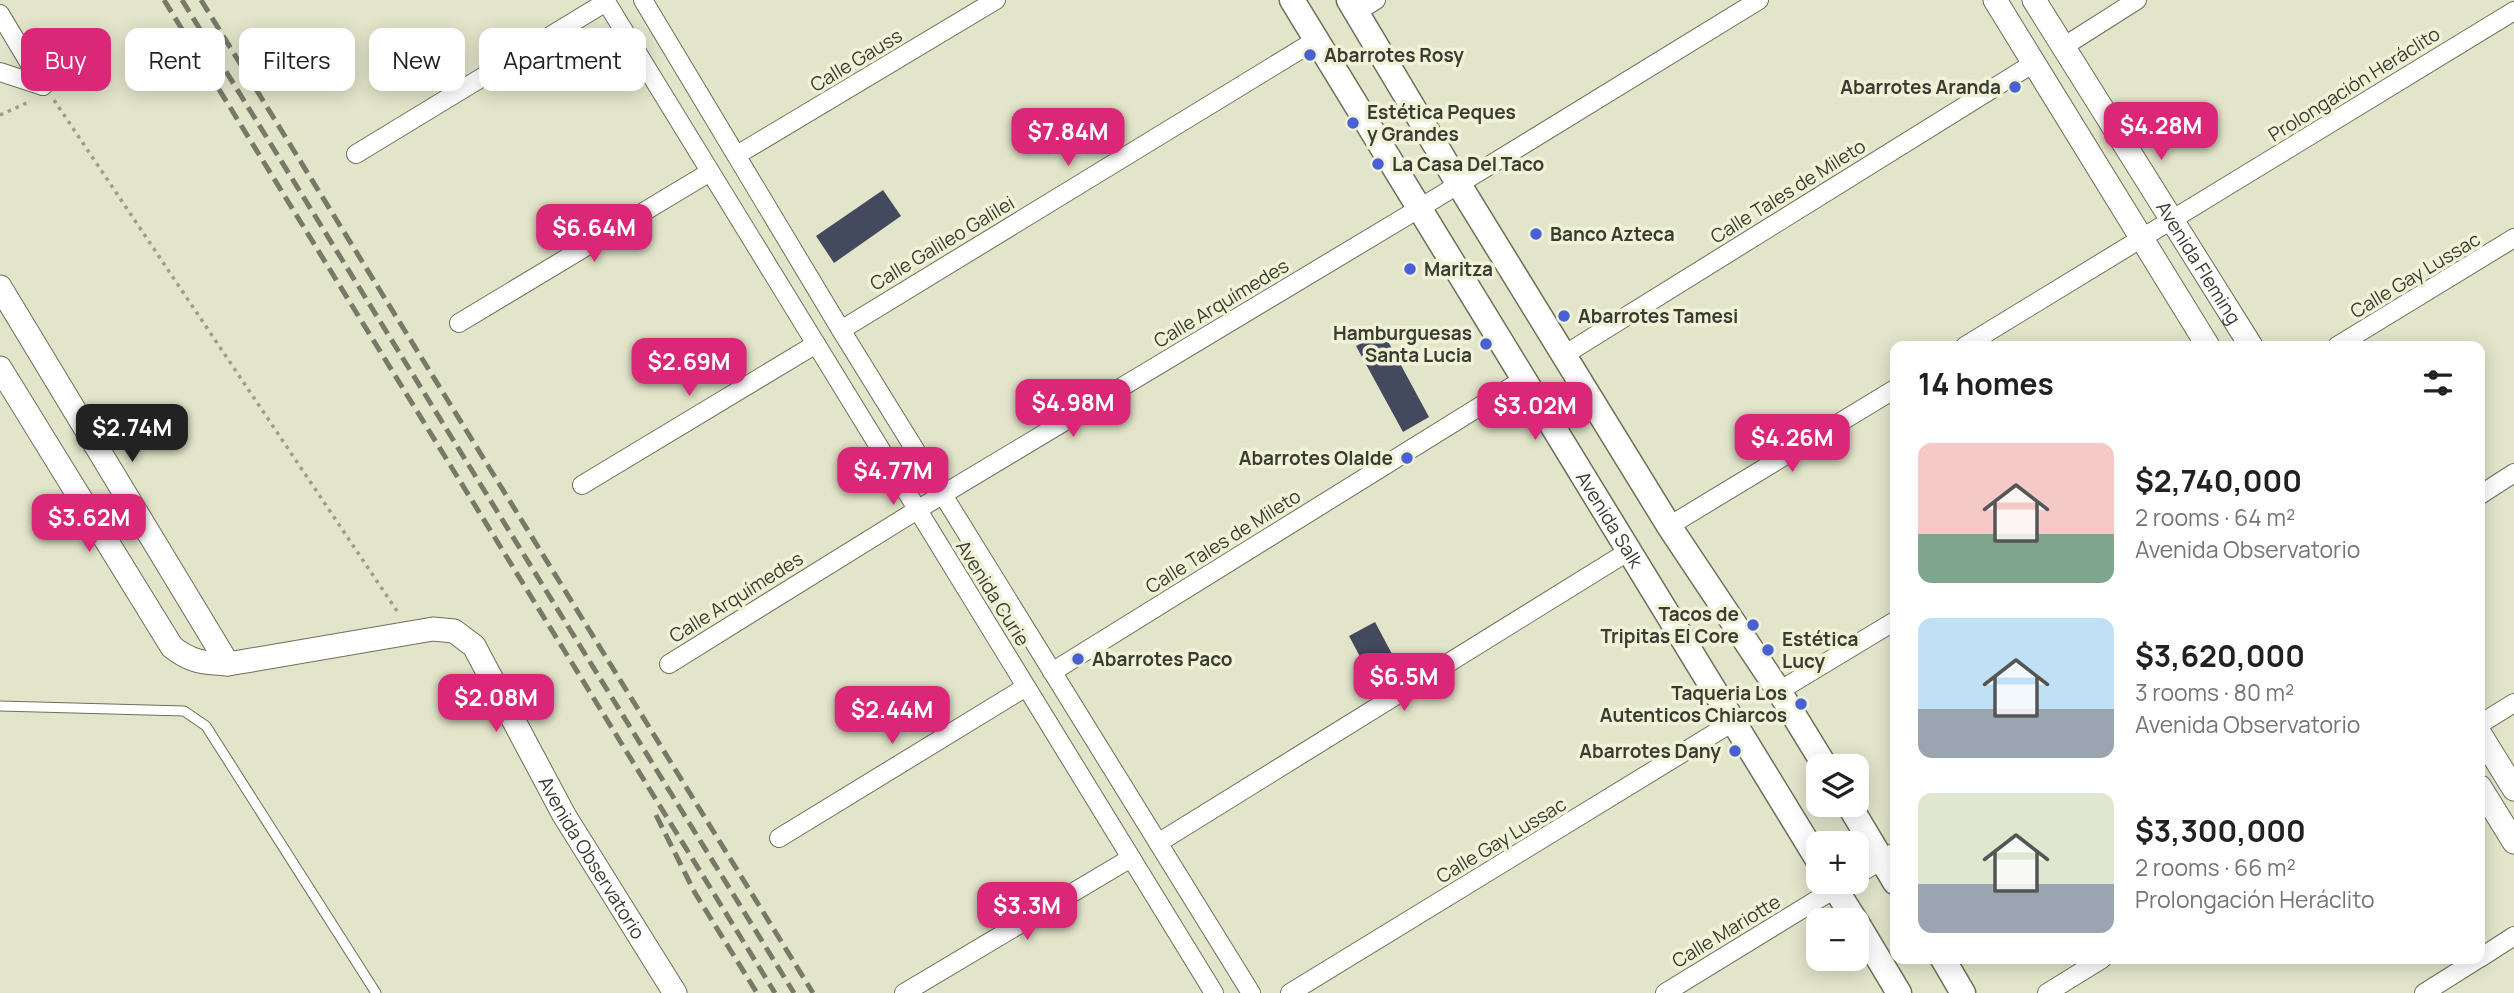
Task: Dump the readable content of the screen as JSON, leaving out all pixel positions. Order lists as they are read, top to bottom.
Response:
{
  "streets": {
    "main road": ["Avenida Salk"],
    "street": [
      "Calle Gauss",
      "Prolongación Heráclito",
      "Calle Tales de Mileto",
      "Calle Galileo Galilei",
      "Avenida Fleming",
      "Calle Gay Lussac",
      "Calle Arquímedes",
      "Avenida Curie",
      "Avenida Observatorio",
      "Calle Mariotte"
    ]
  },
  "crossings": [
    ["Calle Gauss", "Avenida Curie"],
    ["Prolongación Heráclito", "Avenida Fleming"],
    ["Calle Tales de Mileto", "Avenida Fleming"],
    ["Calle Tales de Mileto", "Avenida Salk"],
    ["Calle Tales de Mileto", "Avenida Curie"],
    ["Calle Galileo Galilei", "Avenida Salk"],
    ["Calle Galileo Galilei", "Avenida Curie"],
    ["Calle Gay Lussac", "Avenida Salk"],
    ["Calle Arquímedes", "Avenida Salk"],
    ["Calle Arquímedes", "Avenida Curie"]
  ],
  "places": [
    "Abarrotes Rosy",
    "Abarrotes Aranda",
    "Estética Peques y Grandes",
    "La Casa Del Taco",
    "Banco Azteca",
    "Maritza",
    "Abarrotes Tamesi",
    "Hamburguesas Santa Lucia",
    "Abarrotes Olalde",
    "Tacos de Tripitas El Core",
    "Estética Lucy",
    "Abarrotes Paco",
    "Taqueria Los Autenticos Chiarcos",
    "Abarrotes Dany"
  ],
  "page": {
    "chip": [
      "Buy",
      "Rent",
      "Filters",
      "New",
      "Apartment"
    ],
    "price": [
      "$4.28M",
      "$7.84M",
      "$6.64M",
      "$2.69M",
      "$4.98M",
      "$3.02M",
      "$2.74M",
      "$4.26M",
      "$4.77M",
      "$3.62M",
      "$6.5M",
      "$2.08M",
      "$2.44M",
      "$3.3M"
    ],
    "heading": "14 homes",
    "list": [
      {
        "name": "$2,740,000",
        "note": "2 rooms · 64 m² · Avenida Observatorio"
      },
      {
        "name": "$3,620,000",
        "note": "3 rooms · 80 m² · Avenida Observatorio"
      },
      {
        "name": "$3,300,000",
        "note": "2 rooms · 66 m² · Prolongación Heráclito"
      }
    ],
    "map_buttons": ["+", "−"]
  }
}
